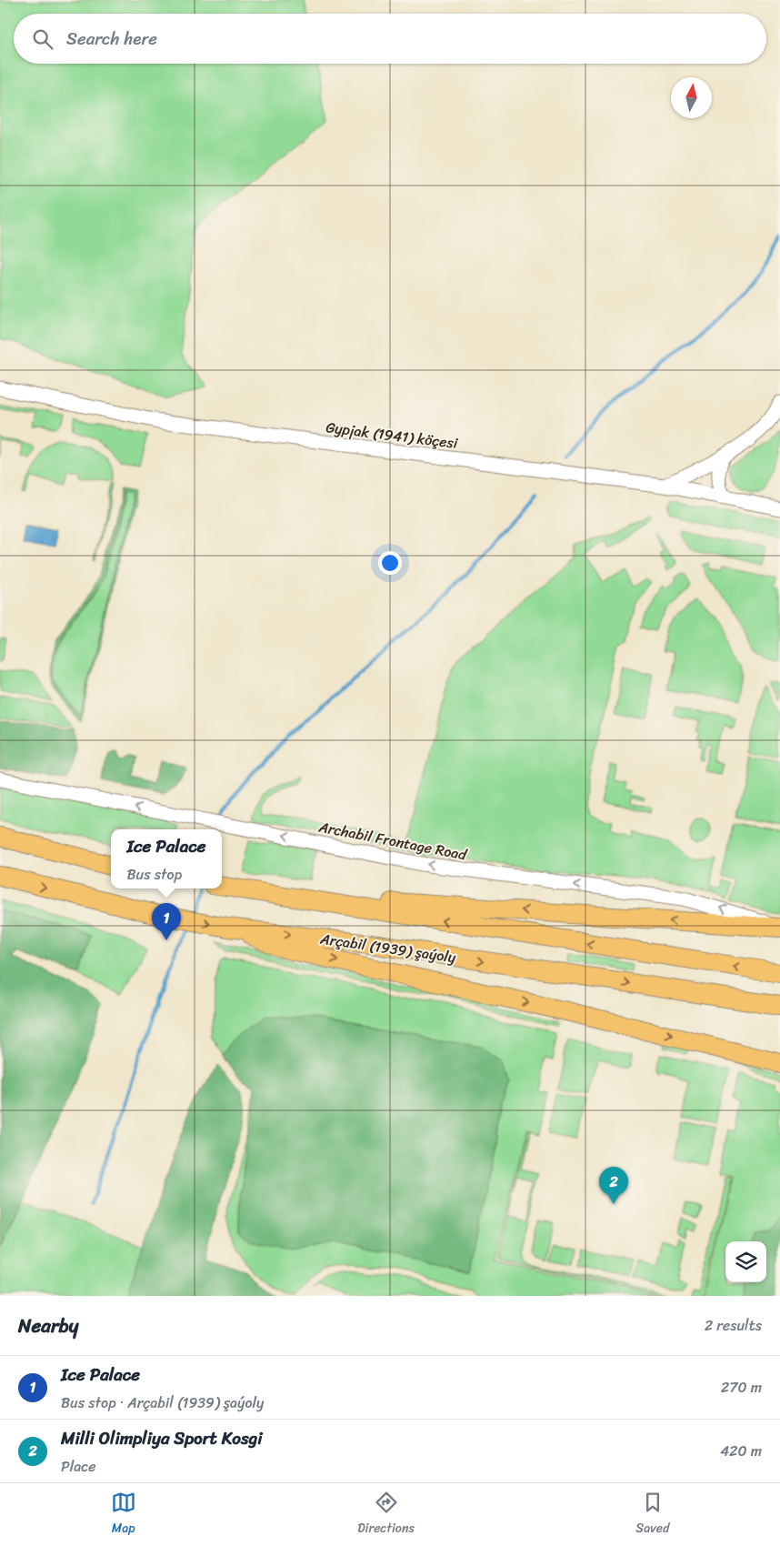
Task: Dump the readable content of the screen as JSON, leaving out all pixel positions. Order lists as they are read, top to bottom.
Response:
{
  "streets": {
    "main road": ["Arçabil (1939) şaýoly"],
    "street": ["Gypjak (1941) köçesi", "Archabil Frontage Road"]
  },
  "one_way": ["Archabil Frontage Road"],
  "north": "top",
  "page": {
    "search": "Search here",
    "popup": ["Ice Palace", "Bus stop"],
    "pins": ["1", "2"],
    "heading": ["Nearby", "2 results"],
    "list": [
      {
        "mark": "1",
        "name": "Ice Palace",
        "note": "Bus stop · Arçabil (1939) şaýoly",
        "value": "270 m"
      },
      {
        "mark": "2",
        "name": "Milli Olimpliya Sport Kosgi",
        "note": "Place",
        "value": "420 m"
      }
    ],
    "nav": ["Map", "Directions", "Saved"]
  }
}
